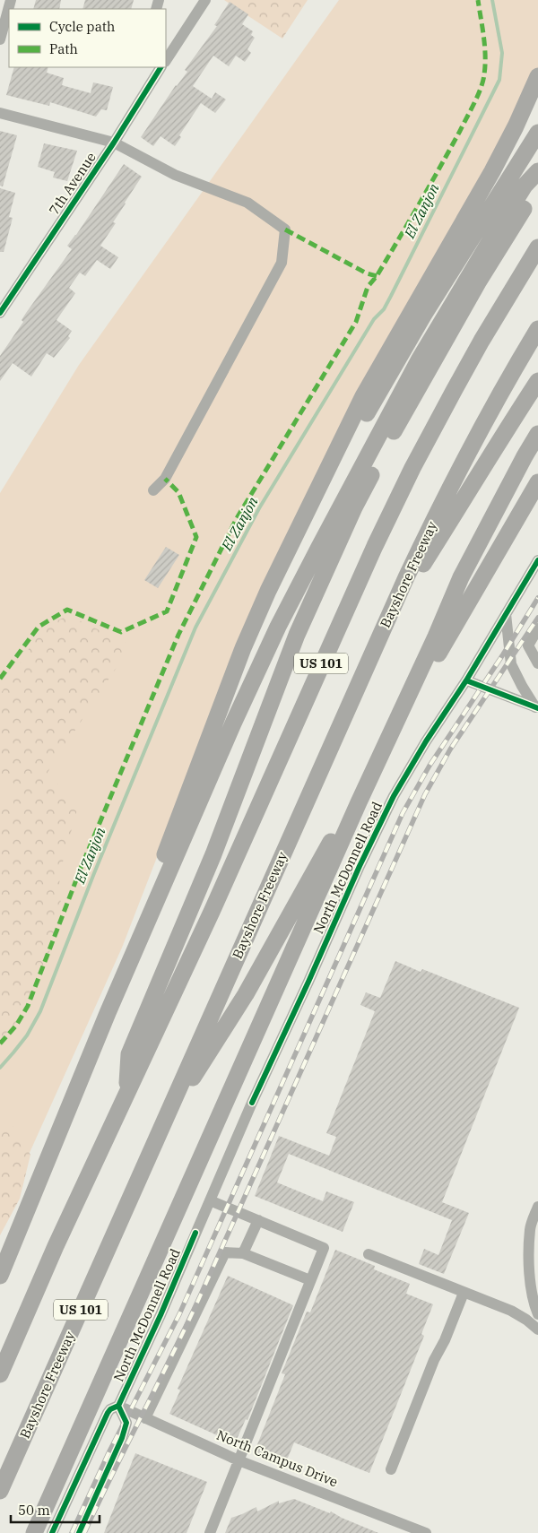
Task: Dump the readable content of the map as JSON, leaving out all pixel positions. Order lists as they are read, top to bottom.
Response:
{
  "streets": {
    "highway": ["Bayshore Freeway", "US 101"],
    "street": ["7th Avenue", "North McDonnell Road", "North Campus Drive"]
  },
  "crossings": [
    ["North McDonnell Road", "North Campus Drive"]
  ],
  "water": ["El Zanjon"],
  "legend": ["Cycle path", "Path"],
  "scale_bar": "50 m"
}
